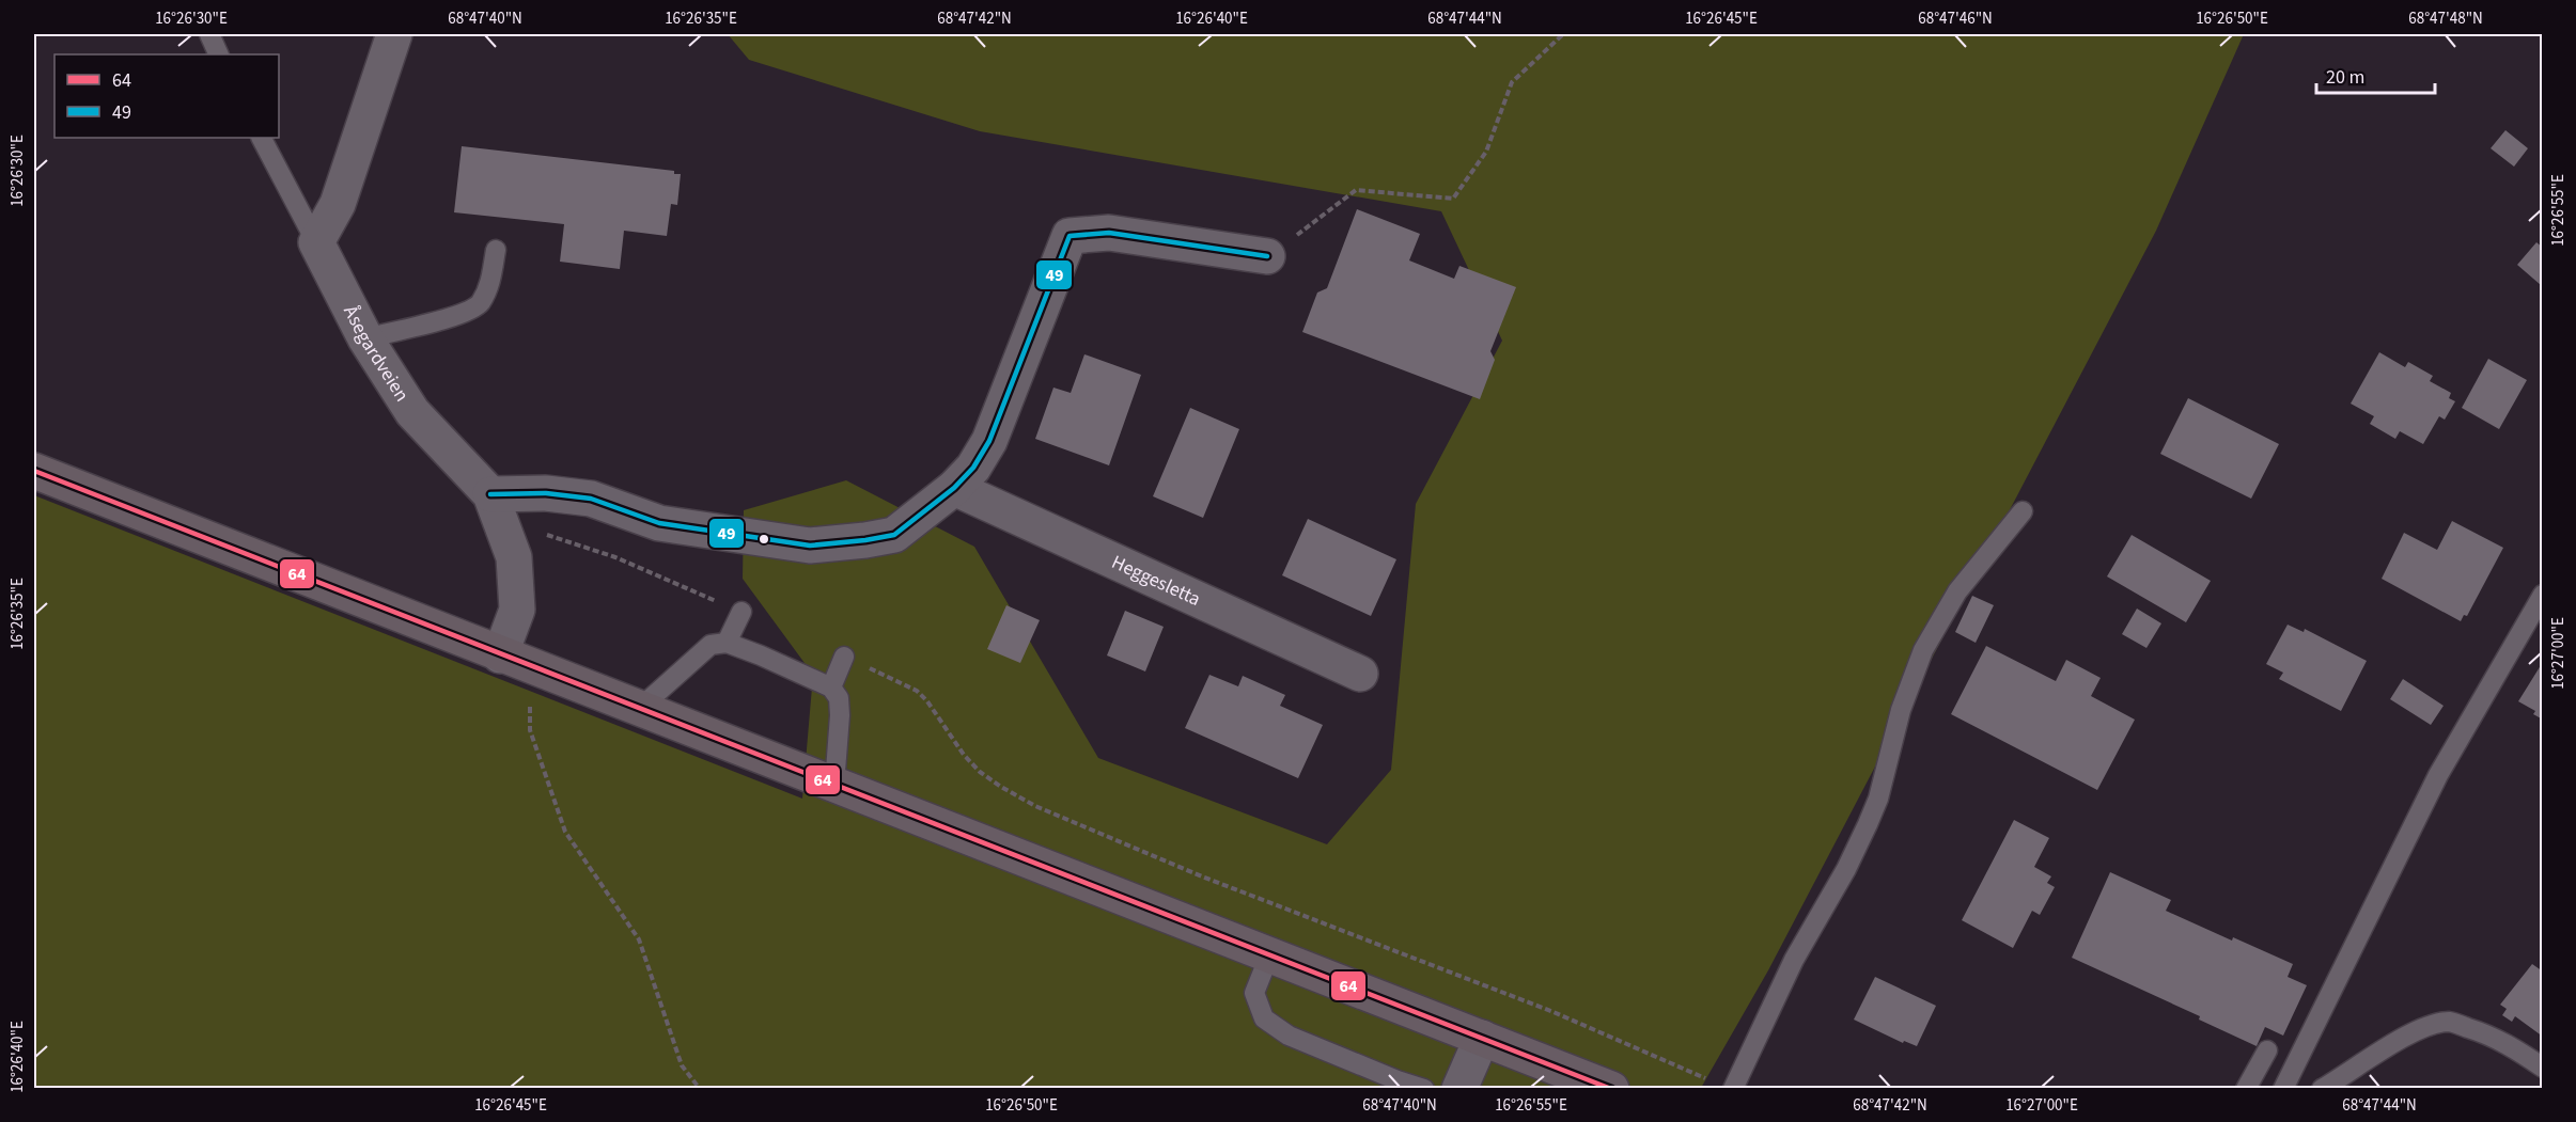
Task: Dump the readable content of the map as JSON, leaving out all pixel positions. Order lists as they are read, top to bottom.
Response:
{
  "streets": {
    "street": ["Åsegardveien", "Heggesletta"]
  },
  "lines": ["transit line 49", "transit line 64"],
  "legend": ["64", "49"],
  "scale_bar": "20 m",
  "coordinates": [
    "16°26'30\"E",
    "68°47'40\"N",
    "16°26'35\"E",
    "68°47'42\"N",
    "16°26'40\"E",
    "68°47'44\"N",
    "16°26'45\"E",
    "68°47'46\"N",
    "16°26'50\"E",
    "68°47'48\"N",
    "16°26'55\"E",
    "16°27'00\"E"
  ]
}
